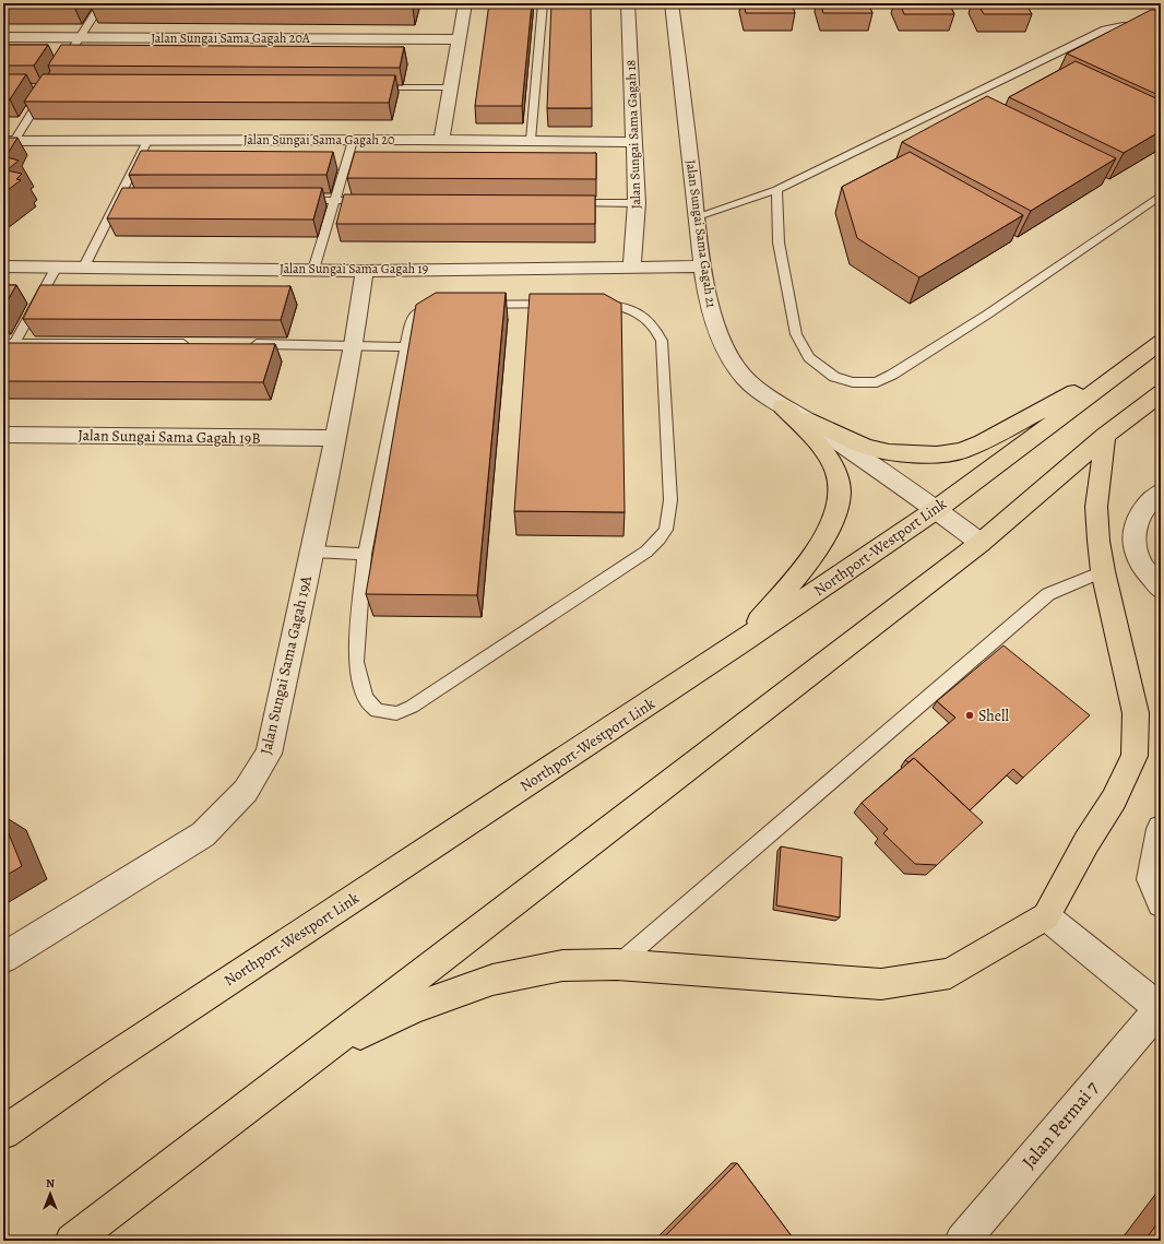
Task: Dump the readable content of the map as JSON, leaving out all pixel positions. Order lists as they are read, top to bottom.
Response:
{
  "streets": {
    "main road": ["Northport-Westport Link"],
    "street": [
      "Jalan Sungai Sama Gagah 20A",
      "Jalan Sungai Sama Gagah 18",
      "Jalan Sungai Sama Gagah 20",
      "Jalan Sungai Sama Gagah 21",
      "Jalan Sungai Sama Gagah 19",
      "Jalan Sungai Sama Gagah 19B",
      "Jalan Sungai Sama Gagah 19A",
      "Jalan Permai 7"
    ]
  },
  "crossings": [
    ["Jalan Sungai Sama Gagah 18", "Jalan Sungai Sama Gagah 20"],
    ["Jalan Sungai Sama Gagah 18", "Jalan Sungai Sama Gagah 19"],
    ["Jalan Sungai Sama Gagah 21", "Jalan Sungai Sama Gagah 19"],
    ["Jalan Sungai Sama Gagah 21", "Northport-Westport Link"],
    ["Jalan Sungai Sama Gagah 19", "Jalan Sungai Sama Gagah 19A"],
    ["Jalan Sungai Sama Gagah 19B", "Jalan Sungai Sama Gagah 19A"]
  ],
  "places": ["Shell"],
  "north": "top"
}
